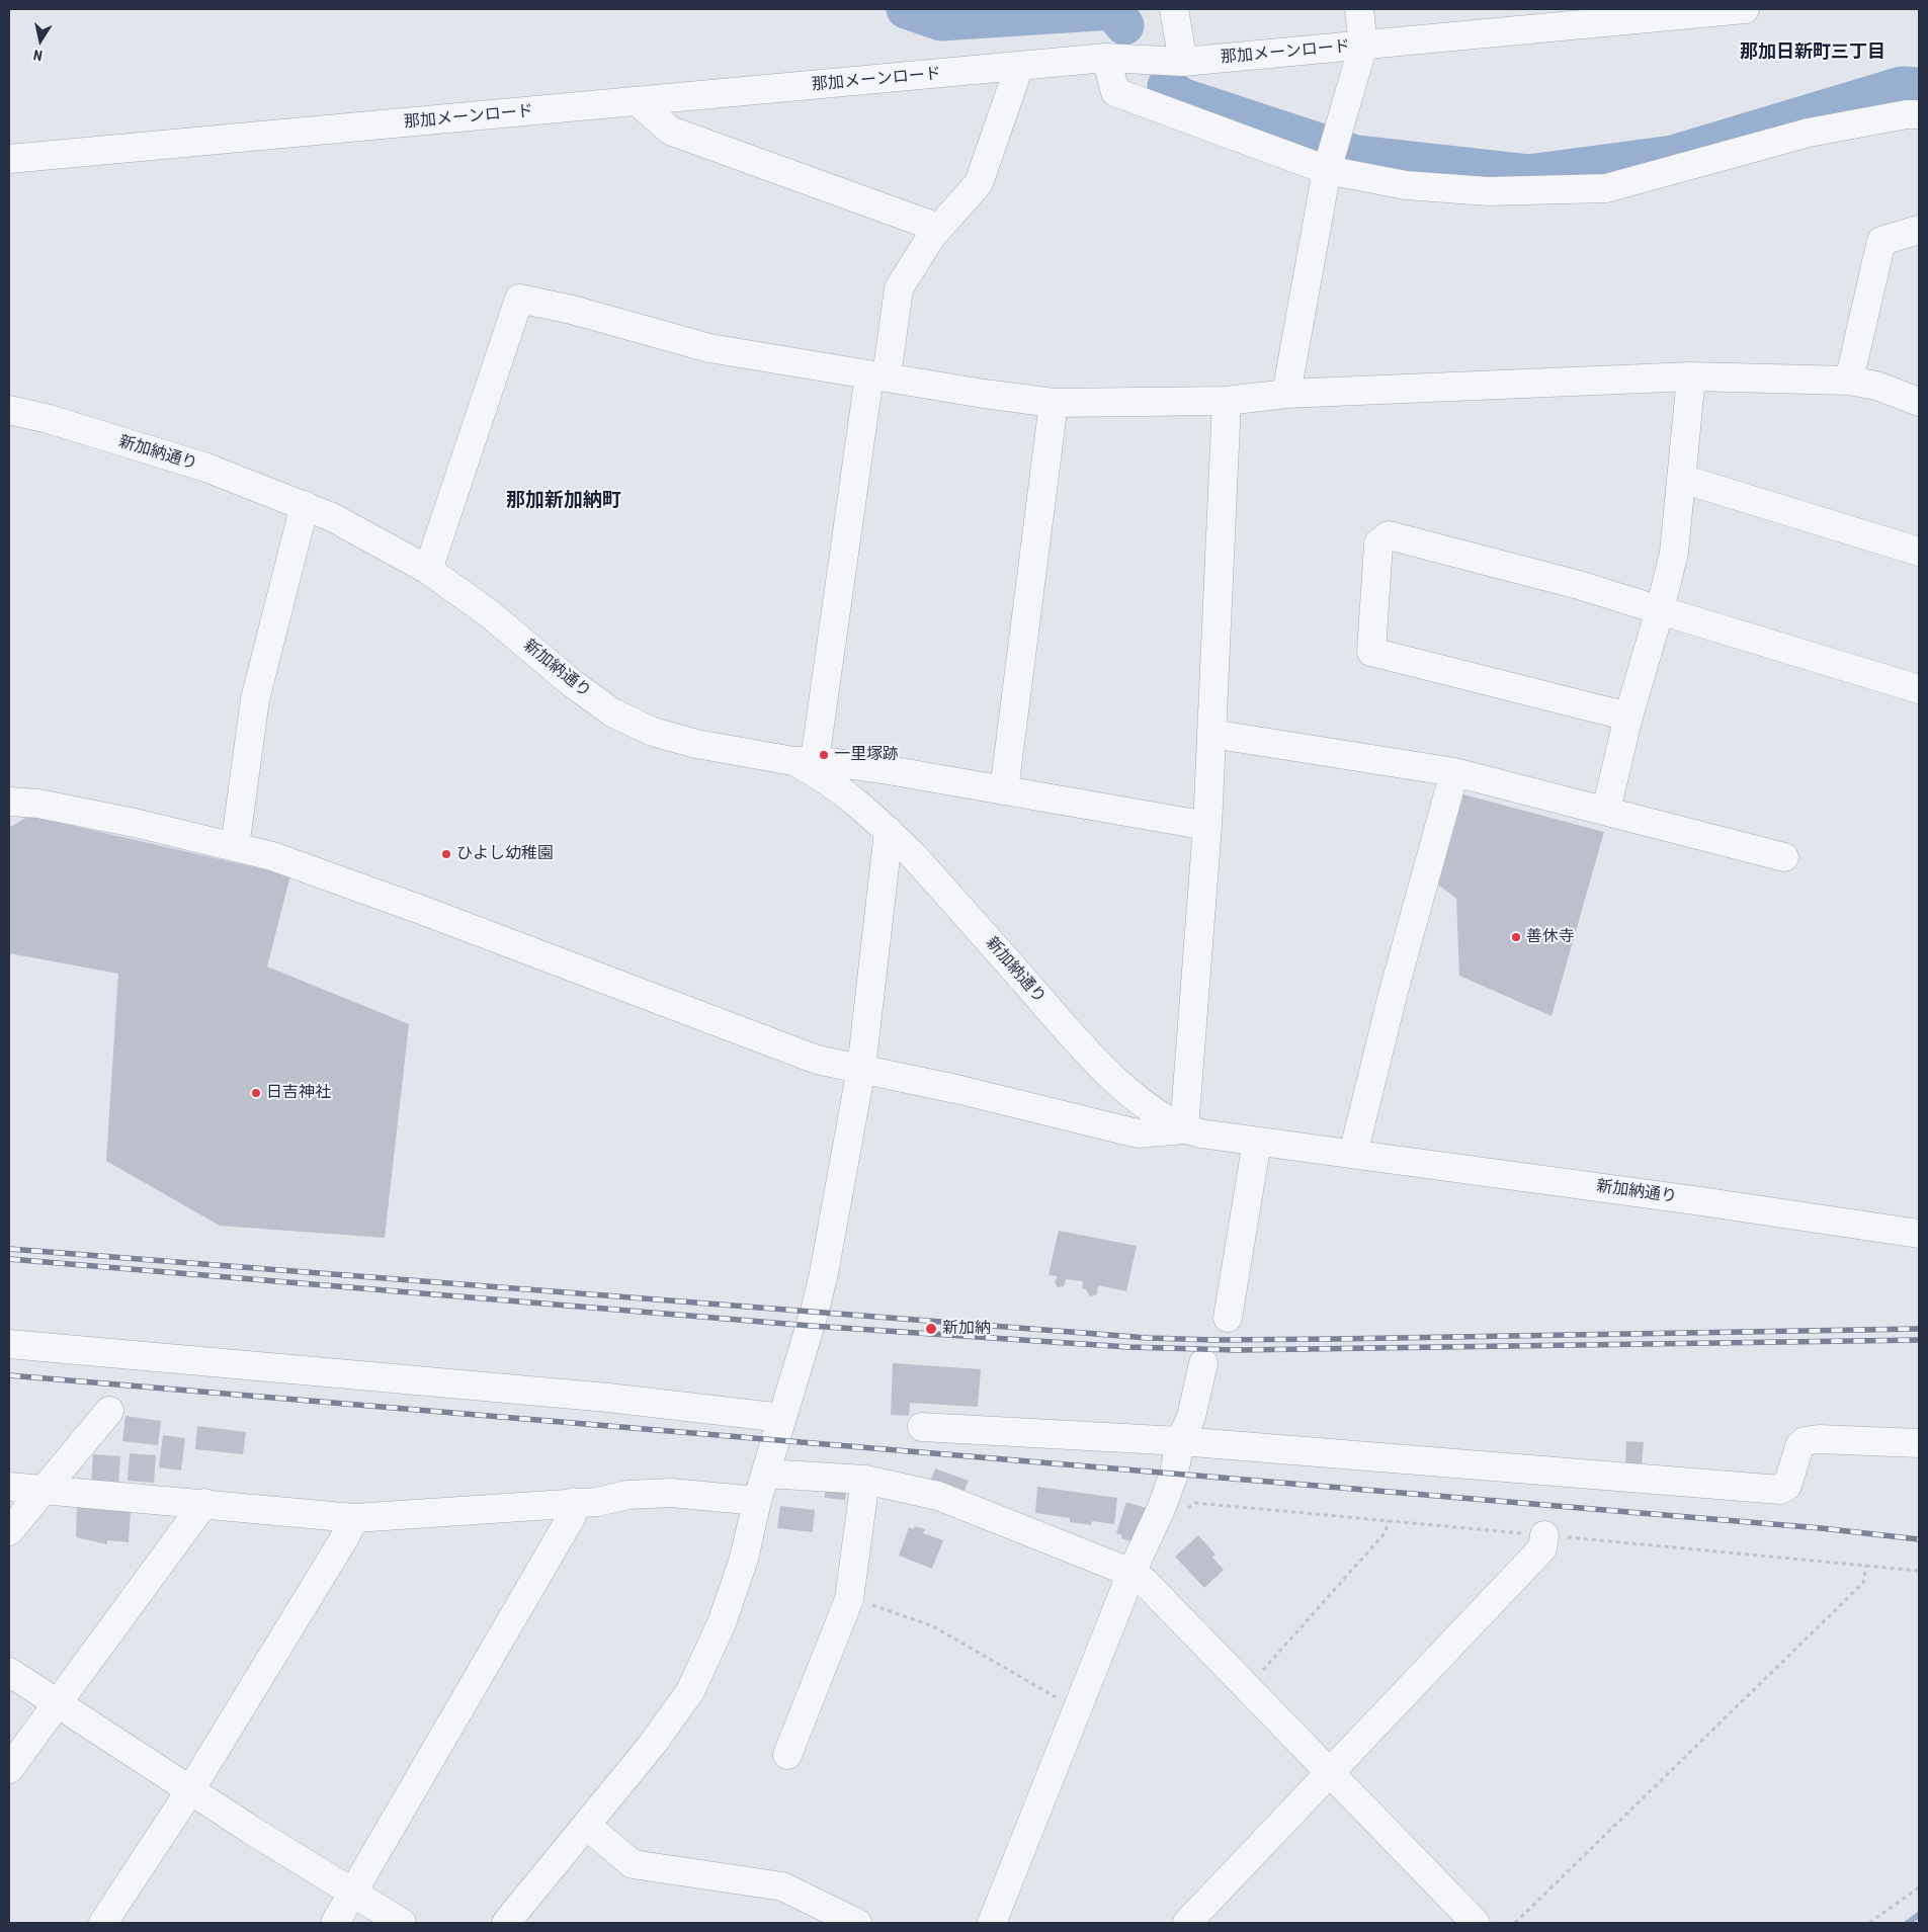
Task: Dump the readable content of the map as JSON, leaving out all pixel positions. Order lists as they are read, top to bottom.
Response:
{
  "streets": {
    "street": ["那加メーンロード", "新加納通り"]
  },
  "districts": ["那加日新町三丁目", "那加新加納町"],
  "places": [
    "一里塚跡",
    "ひよし幼稚園",
    "善休寺",
    "日吉神社",
    "新加納"
  ],
  "north": "bottom"
}
